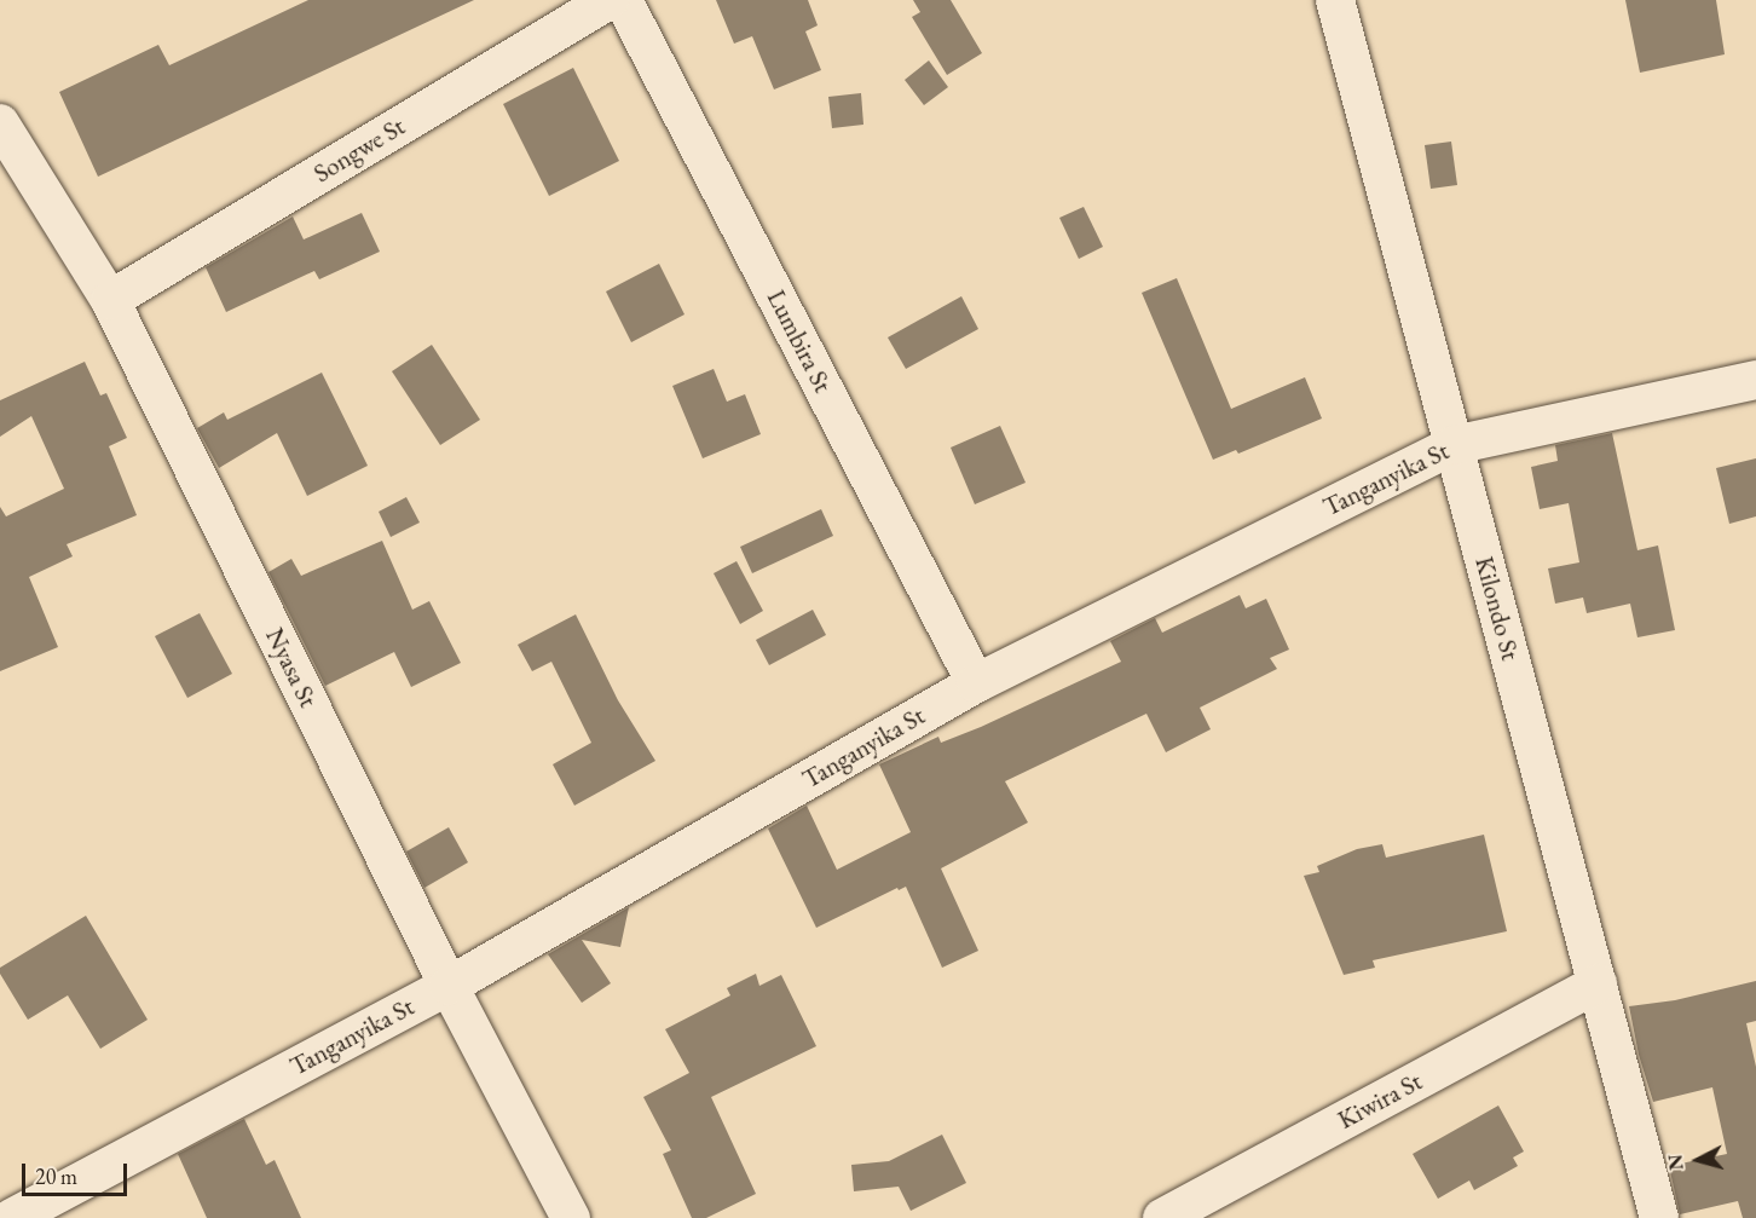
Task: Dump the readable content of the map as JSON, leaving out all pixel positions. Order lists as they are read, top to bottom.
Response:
{
  "streets": {
    "street": [
      "Songwe St",
      "Lumbira St",
      "Tanganyika St",
      "Kilondo St",
      "Nyasa St",
      "Kiwira St"
    ]
  },
  "crossings": [
    ["Songwe St", "Nyasa St"],
    ["Lumbira St", "Tanganyika St"],
    ["Tanganyika St", "Kilondo St"],
    ["Tanganyika St", "Nyasa St"],
    ["Kilondo St", "Kiwira St"]
  ],
  "scale_bar": "20 m",
  "north": "left"
}
